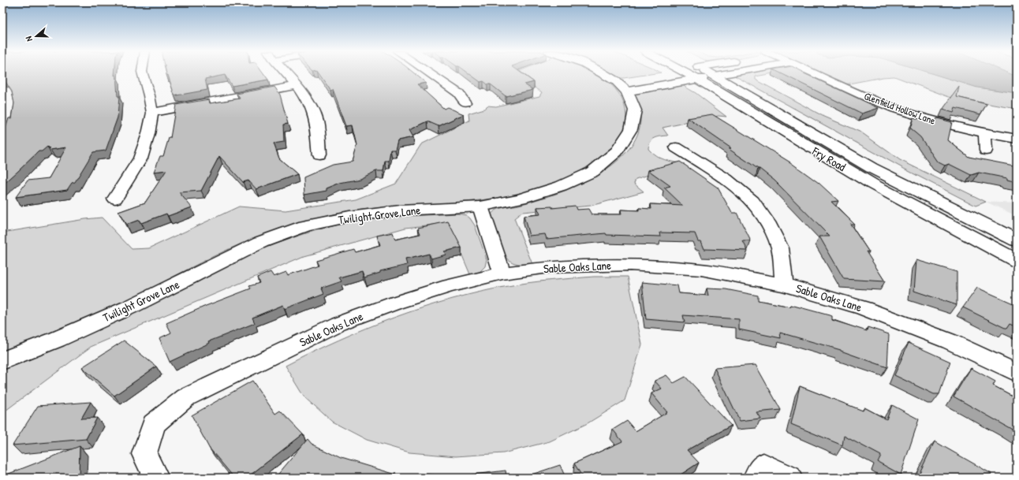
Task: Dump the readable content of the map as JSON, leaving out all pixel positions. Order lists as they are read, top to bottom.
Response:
{
  "streets": {
    "main road": ["Fry Road", "Twilight Grove Lane"],
    "street": ["Glenfield Hollow Lane", "Sable Oaks Lane"]
  },
  "north": "left"
}
